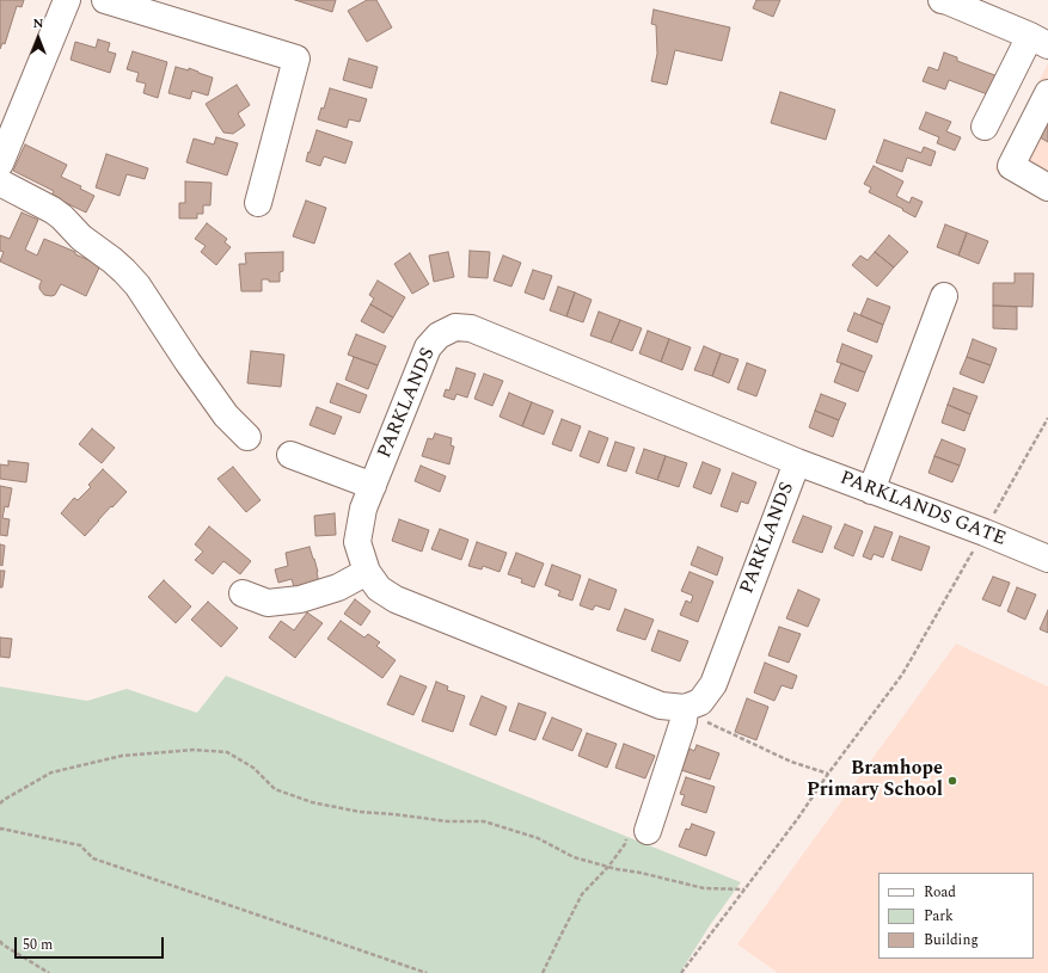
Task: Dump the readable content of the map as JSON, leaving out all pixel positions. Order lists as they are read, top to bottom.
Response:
{
  "streets": {
    "street": ["PARKLANDS", "PARKLANDS GATE"]
  },
  "crossings": [
    ["PARKLANDS", "PARKLANDS GATE"]
  ],
  "places": ["Bramhope Primary School"],
  "legend": ["Road", "Park", "Building"],
  "scale_bar": "50 m",
  "north": "top"
}
